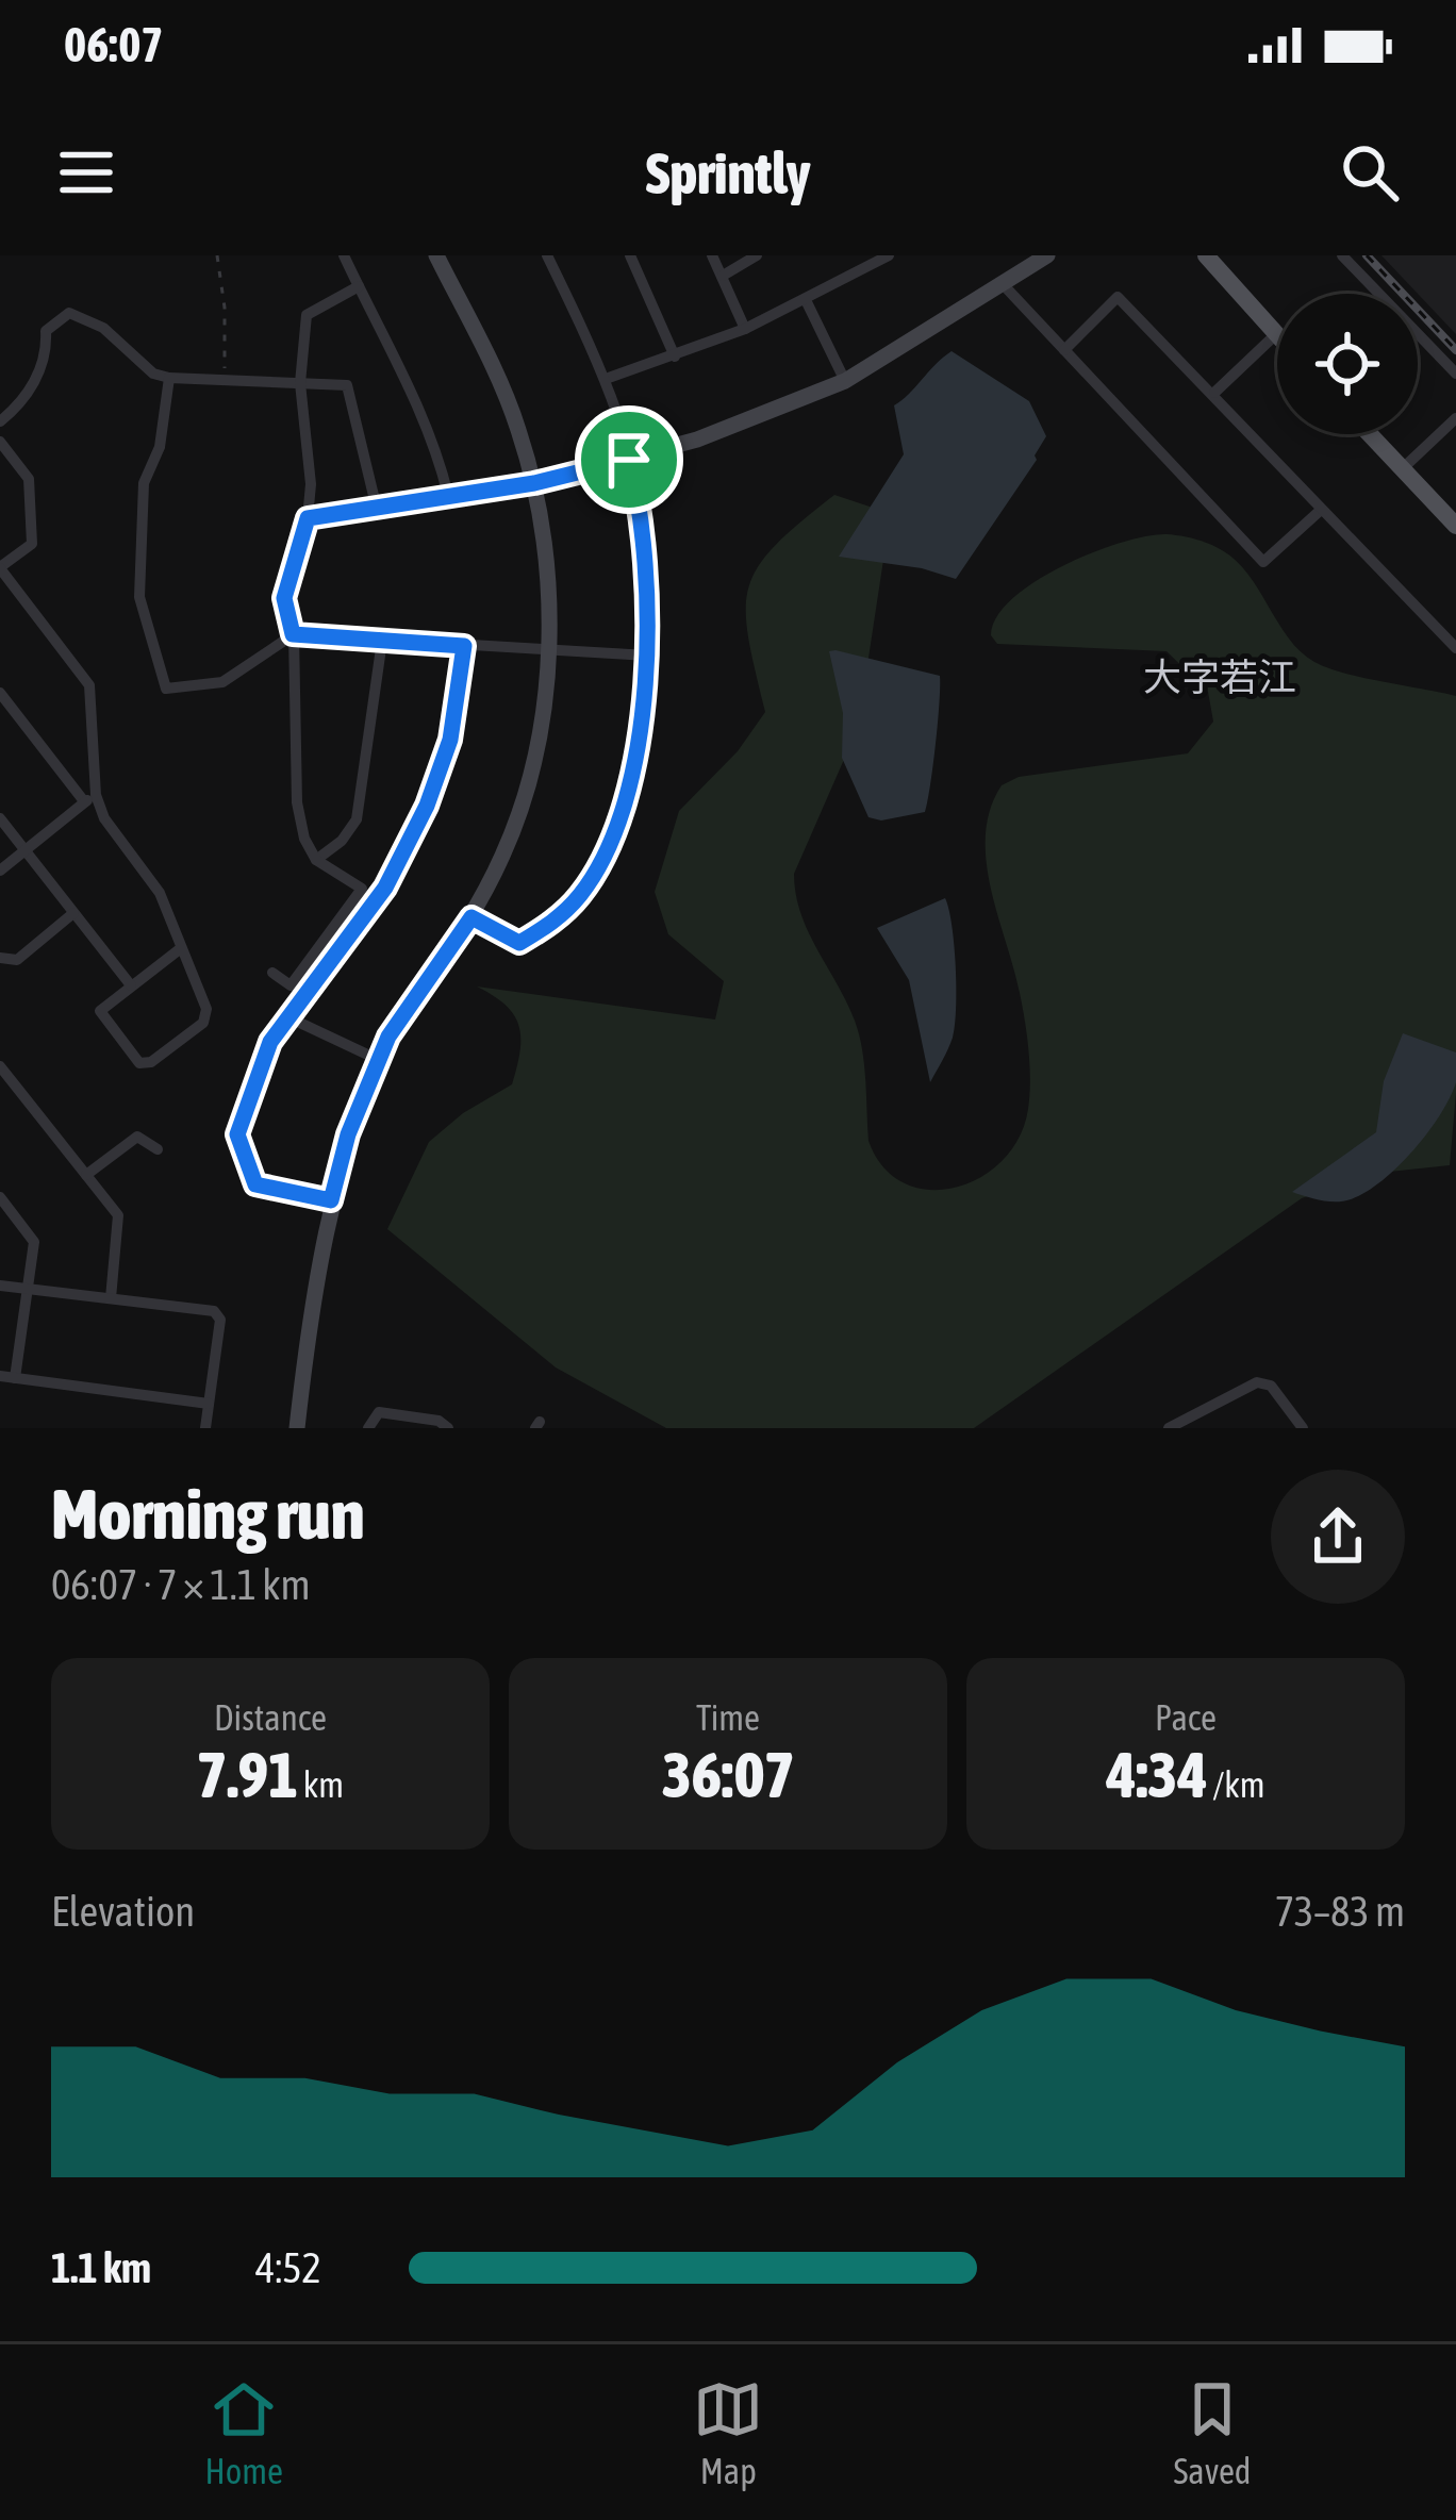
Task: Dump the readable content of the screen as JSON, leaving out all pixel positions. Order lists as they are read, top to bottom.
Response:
{
  "districts": ["大字若江"],
  "page": {
    "status": "06:07",
    "header": "Sprintly",
    "heading": ["Morning run", "06:07 · 7 × 1.1 km"],
    "stats": [
      ["Distance", "7.91 km"],
      ["Time", "36:07"],
      ["Pace", "4:34 /km"]
    ],
    "chart": ["Elevation", "73–83 m"],
    "list": [
      {
        "name": "1.1 km",
        "note": "4:52"
      }
    ],
    "tabs": ["Home", "Map", "Saved"]
  }
}
